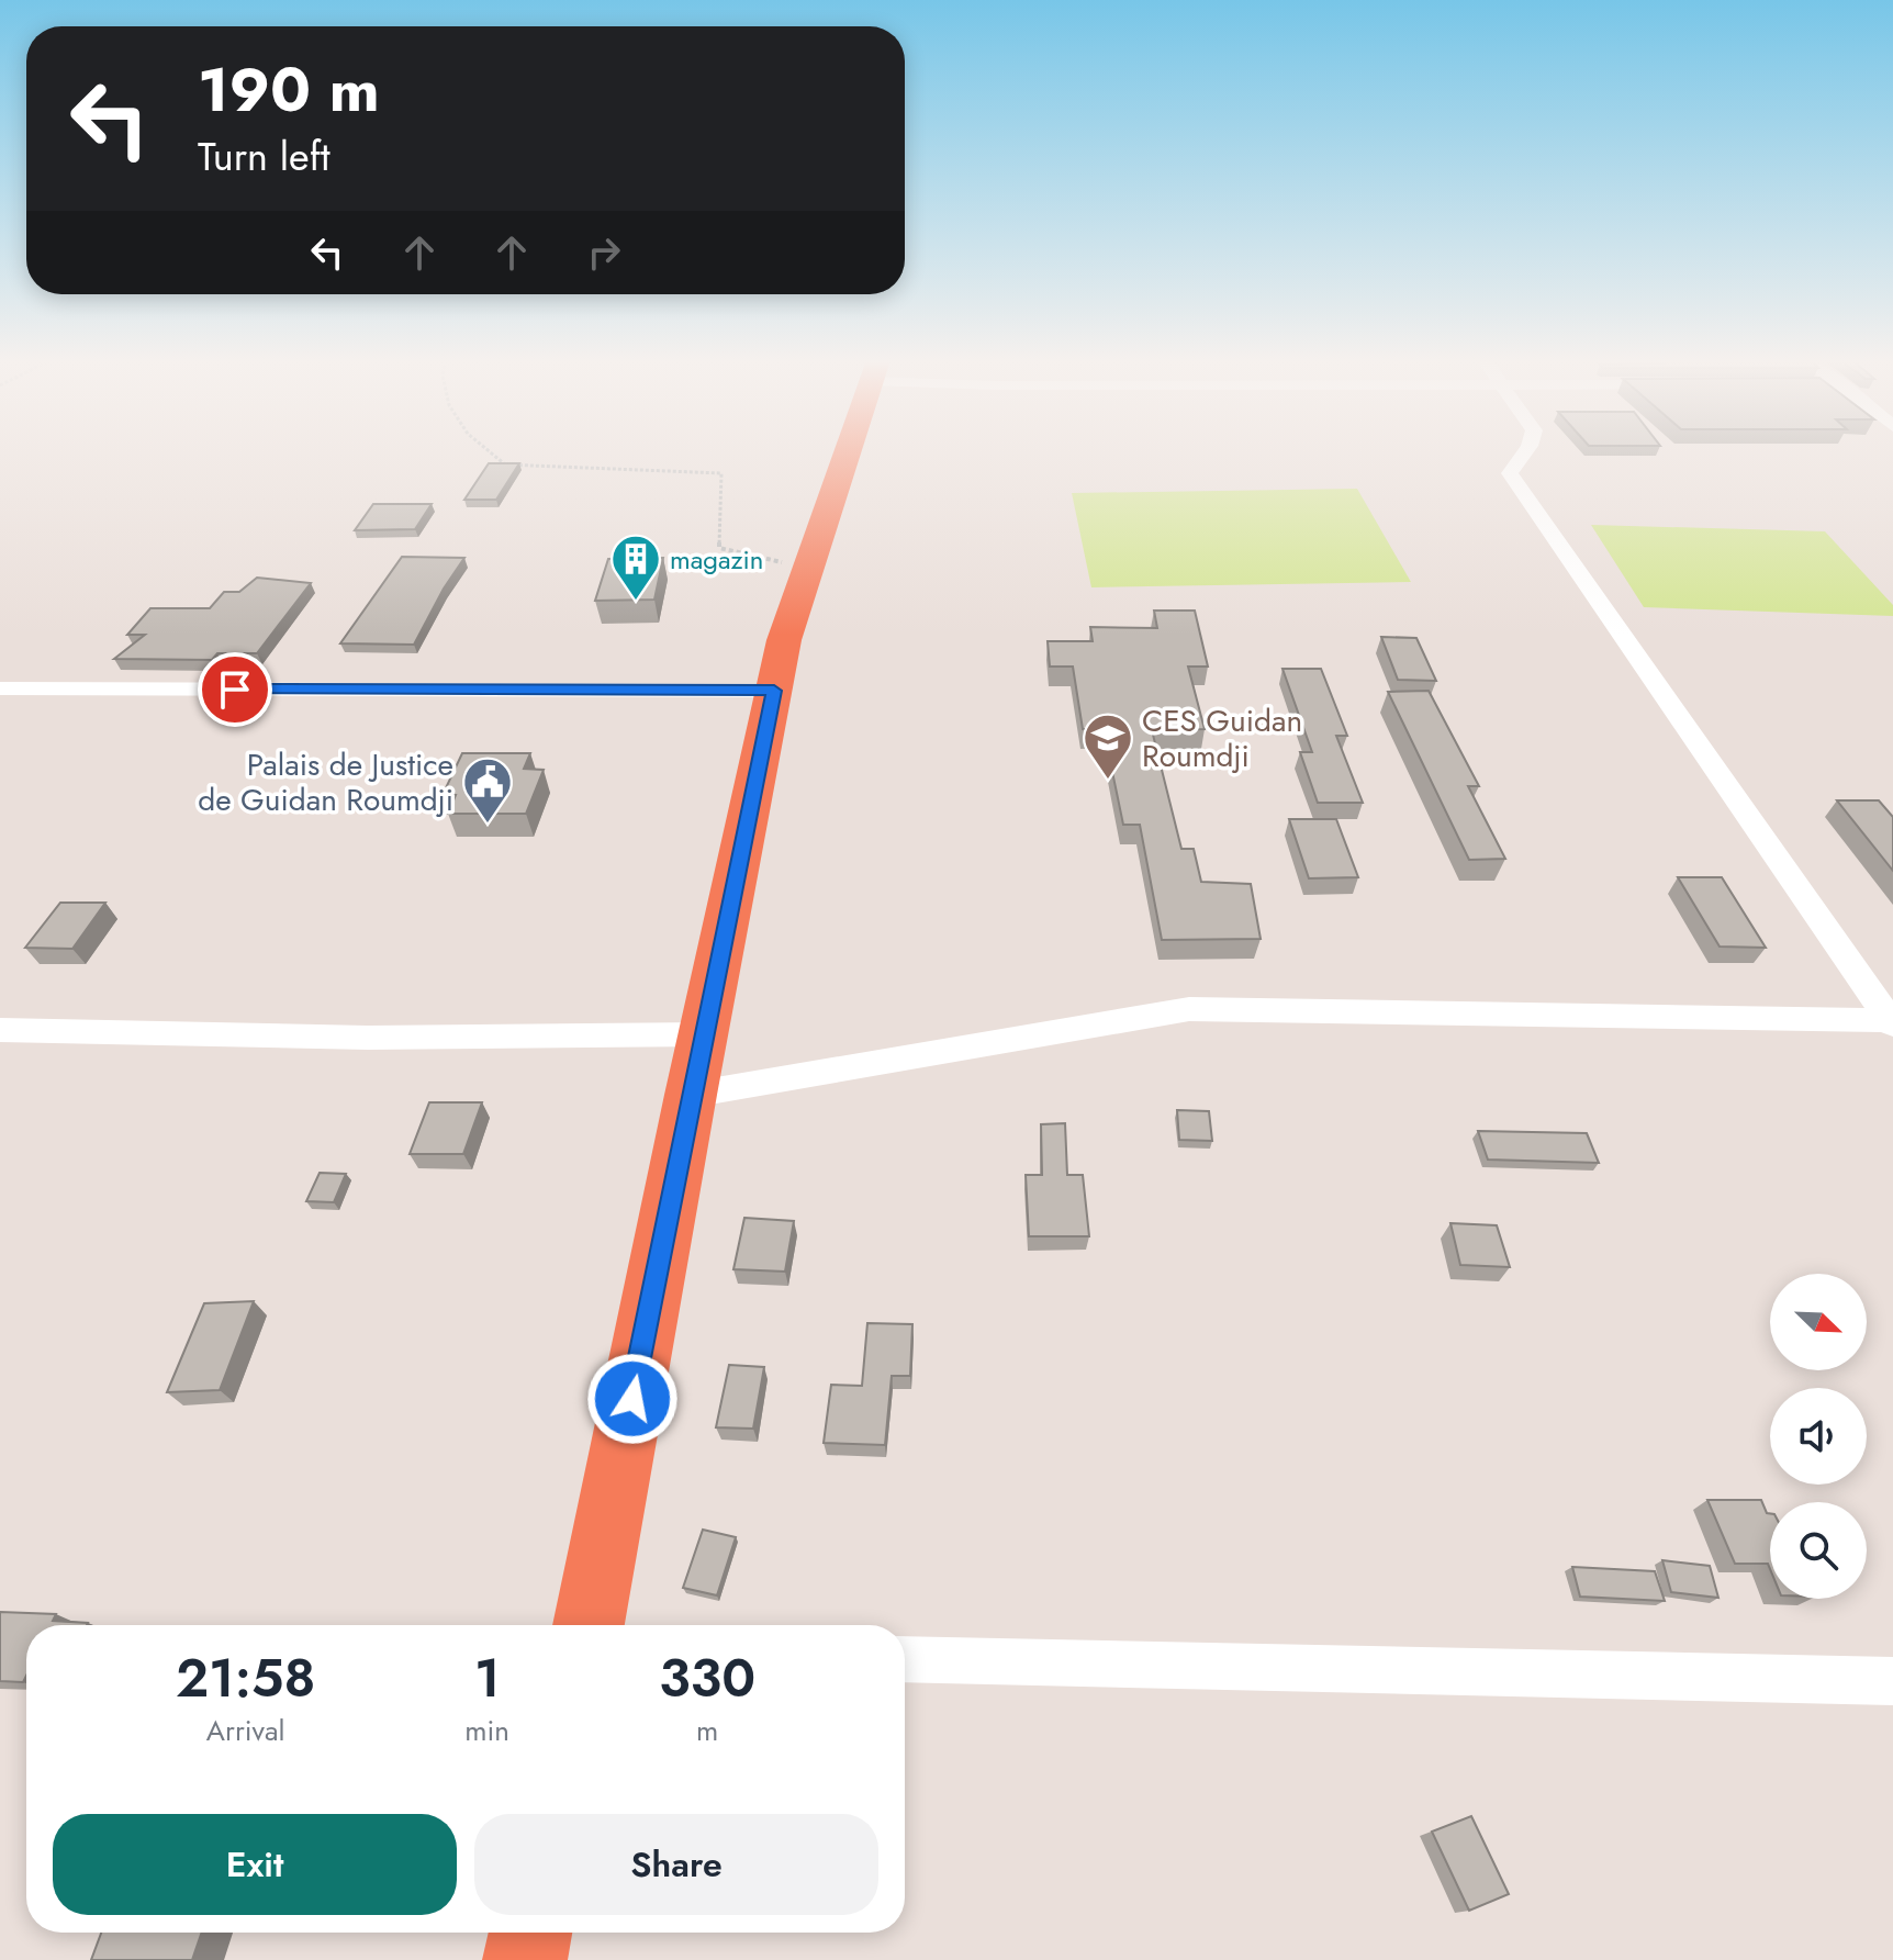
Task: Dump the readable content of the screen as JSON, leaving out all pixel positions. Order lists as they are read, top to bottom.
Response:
{
  "places": {
    "building": ["magazin"],
    "school or university": ["CES Guidan Roumdji"],
    "public building": ["Palais de Justice de Guidan Roumdji"]
  },
  "north": "bottom right",
  "page": {
    "turn": ["190 m", "Turn left"],
    "eta": [
      "21:58",
      "Arrival",
      "1",
      "min",
      "330",
      "m"
    ],
    "buttons": ["Exit", "Share"]
  }
}
